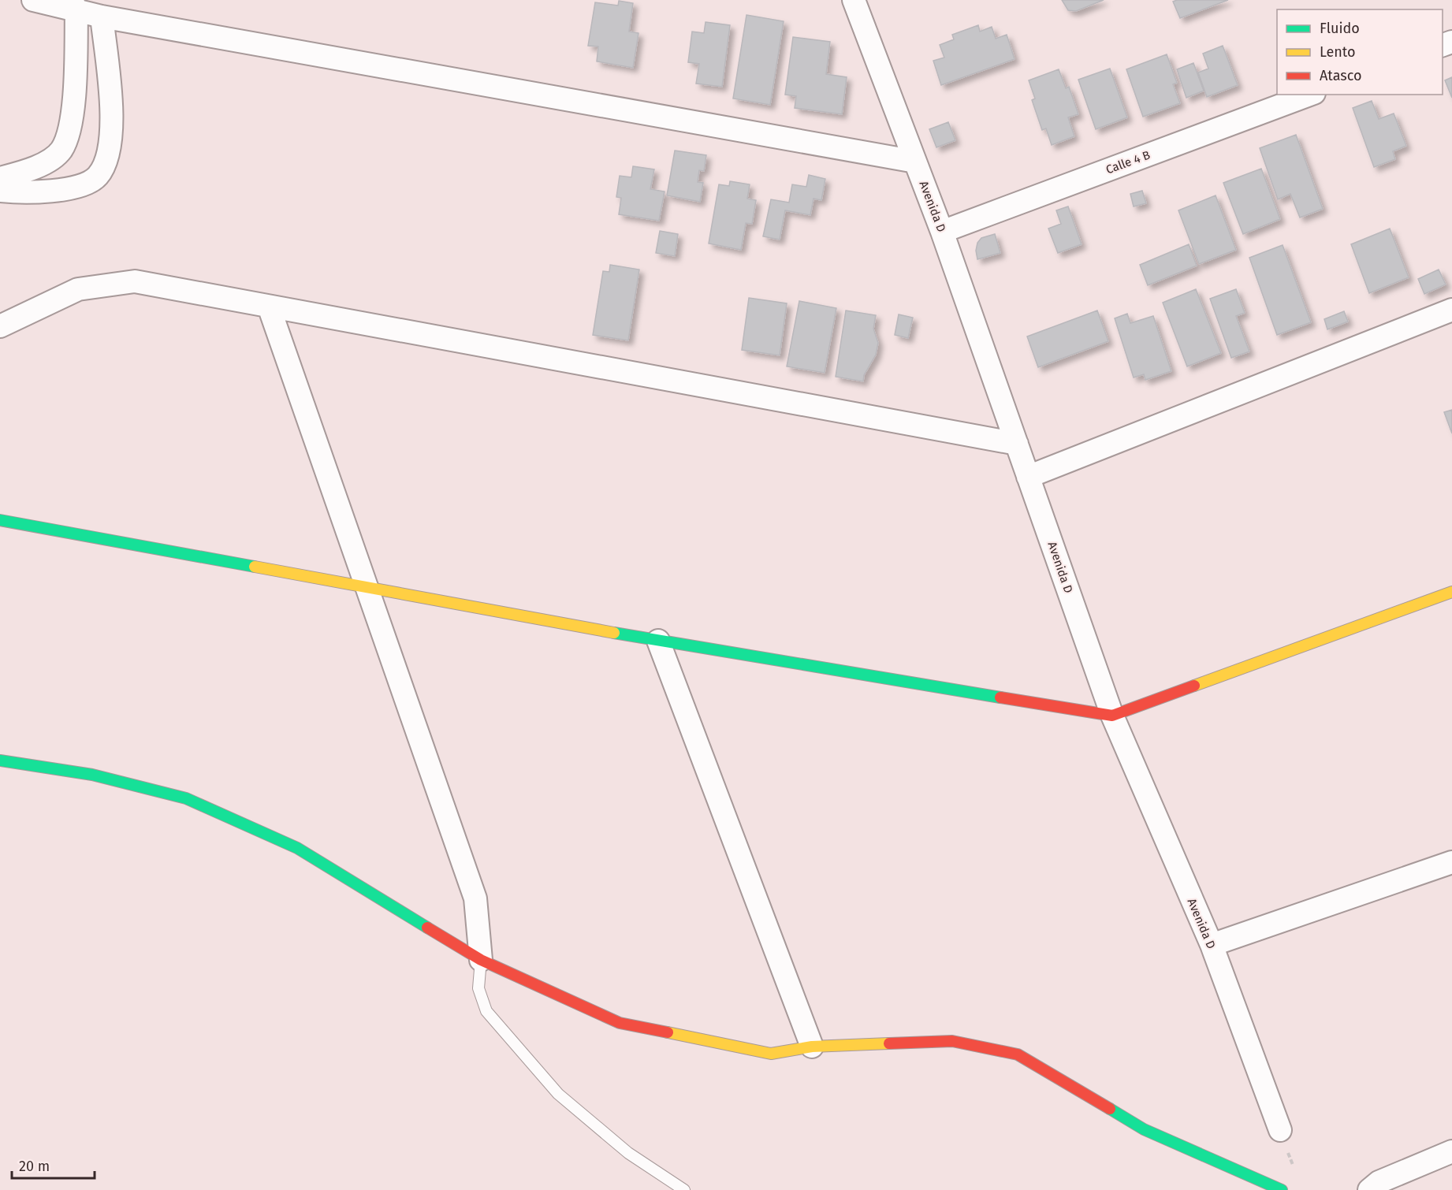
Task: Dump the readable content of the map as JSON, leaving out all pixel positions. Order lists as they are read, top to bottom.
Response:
{
  "streets": {
    "street": ["Calle 4 B", "Avenida D"]
  },
  "crossings": [
    ["Calle 4 B", "Avenida D"]
  ],
  "legend": ["Fluido", "Lento", "Atasco"],
  "scale_bar": "20 m"
}
